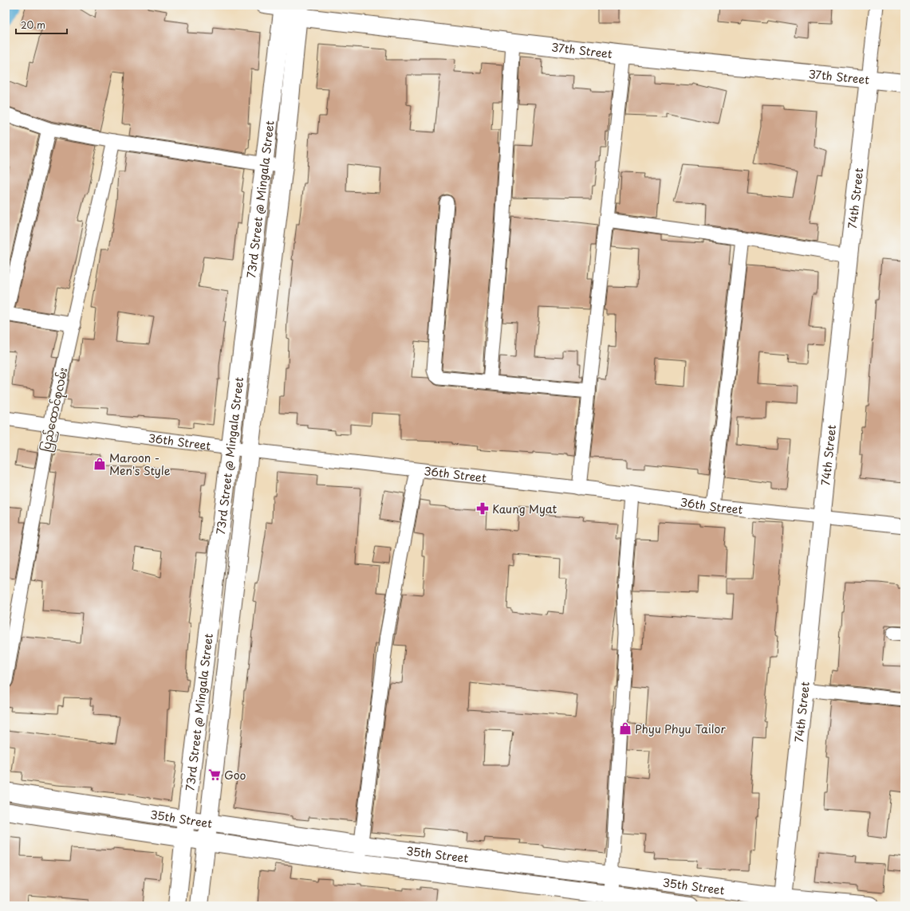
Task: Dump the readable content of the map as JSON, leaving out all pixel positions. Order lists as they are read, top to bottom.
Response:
{
  "streets": {
    "main road": [
      "37th Street",
      "74th Street",
      "73rd Street @ Mingala Street",
      "35th Street"
    ],
    "street": ["ပြည်ထောင်စုလမ်း", "36th Street"]
  },
  "crossings": [
    ["37th Street", "74th Street"],
    ["37th Street", "73rd Street @ Mingala Street"],
    ["74th Street", "36th Street"],
    ["74th Street", "35th Street"],
    ["73rd Street @ Mingala Street", "36th Street"],
    ["73rd Street @ Mingala Street", "35th Street"],
    ["ပြည်ထောင်စုလမ်း", "36th Street"]
  ],
  "places": {
    "shop": ["Maroon - Men's Style", "Phyu Phyu Tailor"],
    "pharmacy": ["Kaung Myat"],
    "supermarket": ["Goo"]
  },
  "scale_bar": "20 m"
}
